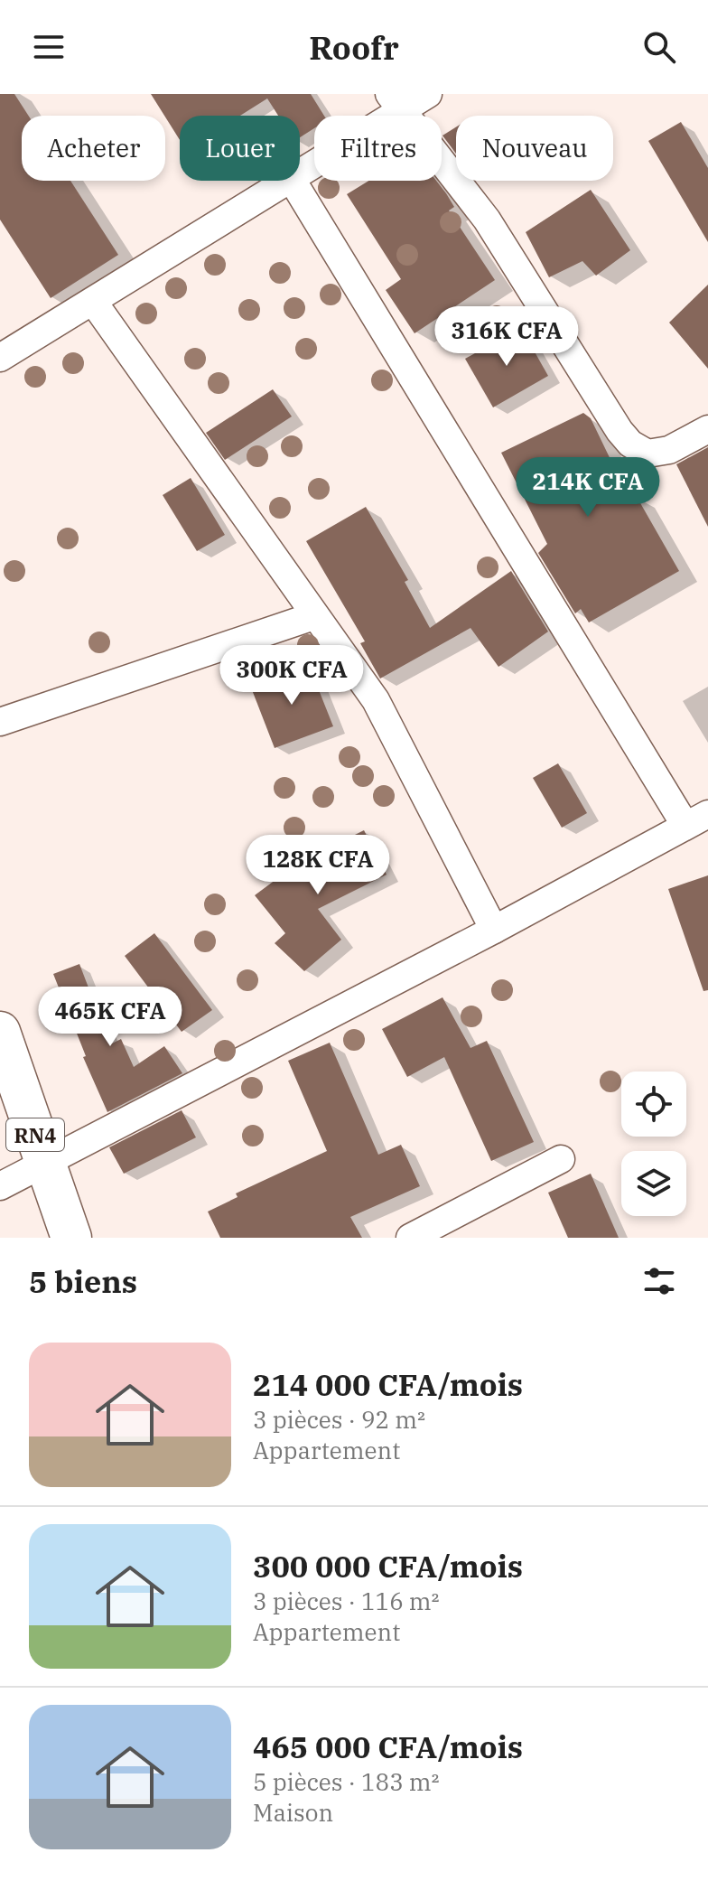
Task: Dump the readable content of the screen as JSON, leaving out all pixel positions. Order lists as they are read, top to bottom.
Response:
{
  "streets": {
    "highway": ["RN4"]
  },
  "page": {
    "header": "Roofr",
    "chip": [
      "Acheter",
      "Louer",
      "Filtres",
      "Nouveau"
    ],
    "price": [
      "316K CFA",
      "214K CFA",
      "300K CFA",
      "128K CFA",
      "465K CFA"
    ],
    "heading": "5 biens",
    "list": [
      {
        "name": "214 000 CFA/mois",
        "note": "3 pièces · 92 m² · Appartement"
      },
      {
        "name": "300 000 CFA/mois",
        "note": "3 pièces · 116 m² · Appartement"
      },
      {
        "name": "465 000 CFA/mois",
        "note": "5 pièces · 183 m² · Maison"
      }
    ]
  }
}
